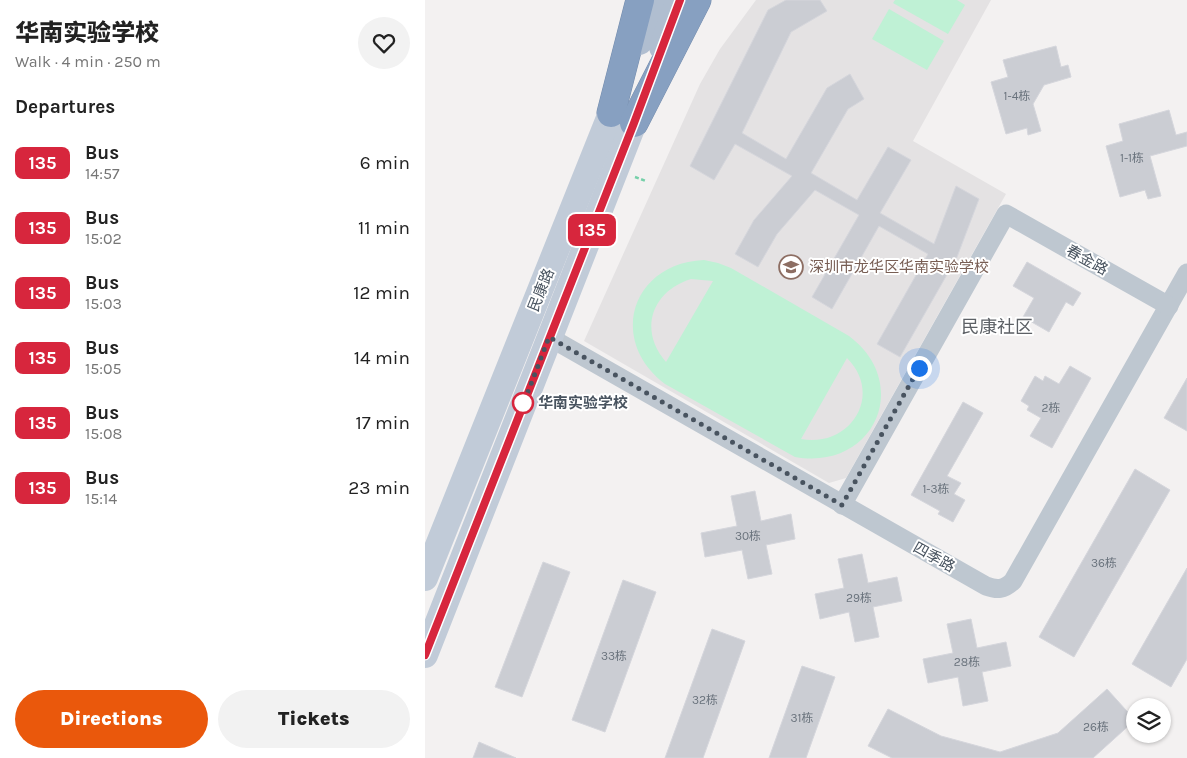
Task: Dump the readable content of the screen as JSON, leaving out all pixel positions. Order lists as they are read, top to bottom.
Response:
{
  "streets": {
    "main road": ["民康路"],
    "street": ["春金路", "四季路"]
  },
  "crossings": [
    ["春金路", "四季路"],
    ["民康路", "四季路"]
  ],
  "districts": ["民康社区"],
  "places": {
    "school or university": ["深圳市龙华区华南实验学校"],
    "other": ["华南实验学校"]
  },
  "lines": ["bus line 135"],
  "house_numbers": [
    "1-4栋",
    "1-1栋",
    "2栋",
    "1-3栋",
    "30栋",
    "36栋",
    "29栋",
    "33栋",
    "28栋",
    "32栋",
    "31栋",
    "26栋"
  ],
  "page": {
    "heading": [
      ["华南实验学校", "Walk · 4 min · 250 m"],
      "Departures"
    ],
    "on_map": "135",
    "list": [
      {
        "mark": "135",
        "name": "Bus",
        "note": "14:57",
        "value": "6 min"
      },
      {
        "mark": "135",
        "name": "Bus",
        "note": "15:02",
        "value": "11 min"
      },
      {
        "mark": "135",
        "name": "Bus",
        "note": "15:03",
        "value": "12 min"
      },
      {
        "mark": "135",
        "name": "Bus",
        "note": "15:05",
        "value": "14 min"
      },
      {
        "mark": "135",
        "name": "Bus",
        "note": "15:08",
        "value": "17 min"
      },
      {
        "mark": "135",
        "name": "Bus",
        "note": "15:14",
        "value": "23 min"
      }
    ],
    "buttons": ["Directions", "Tickets"]
  }
}
